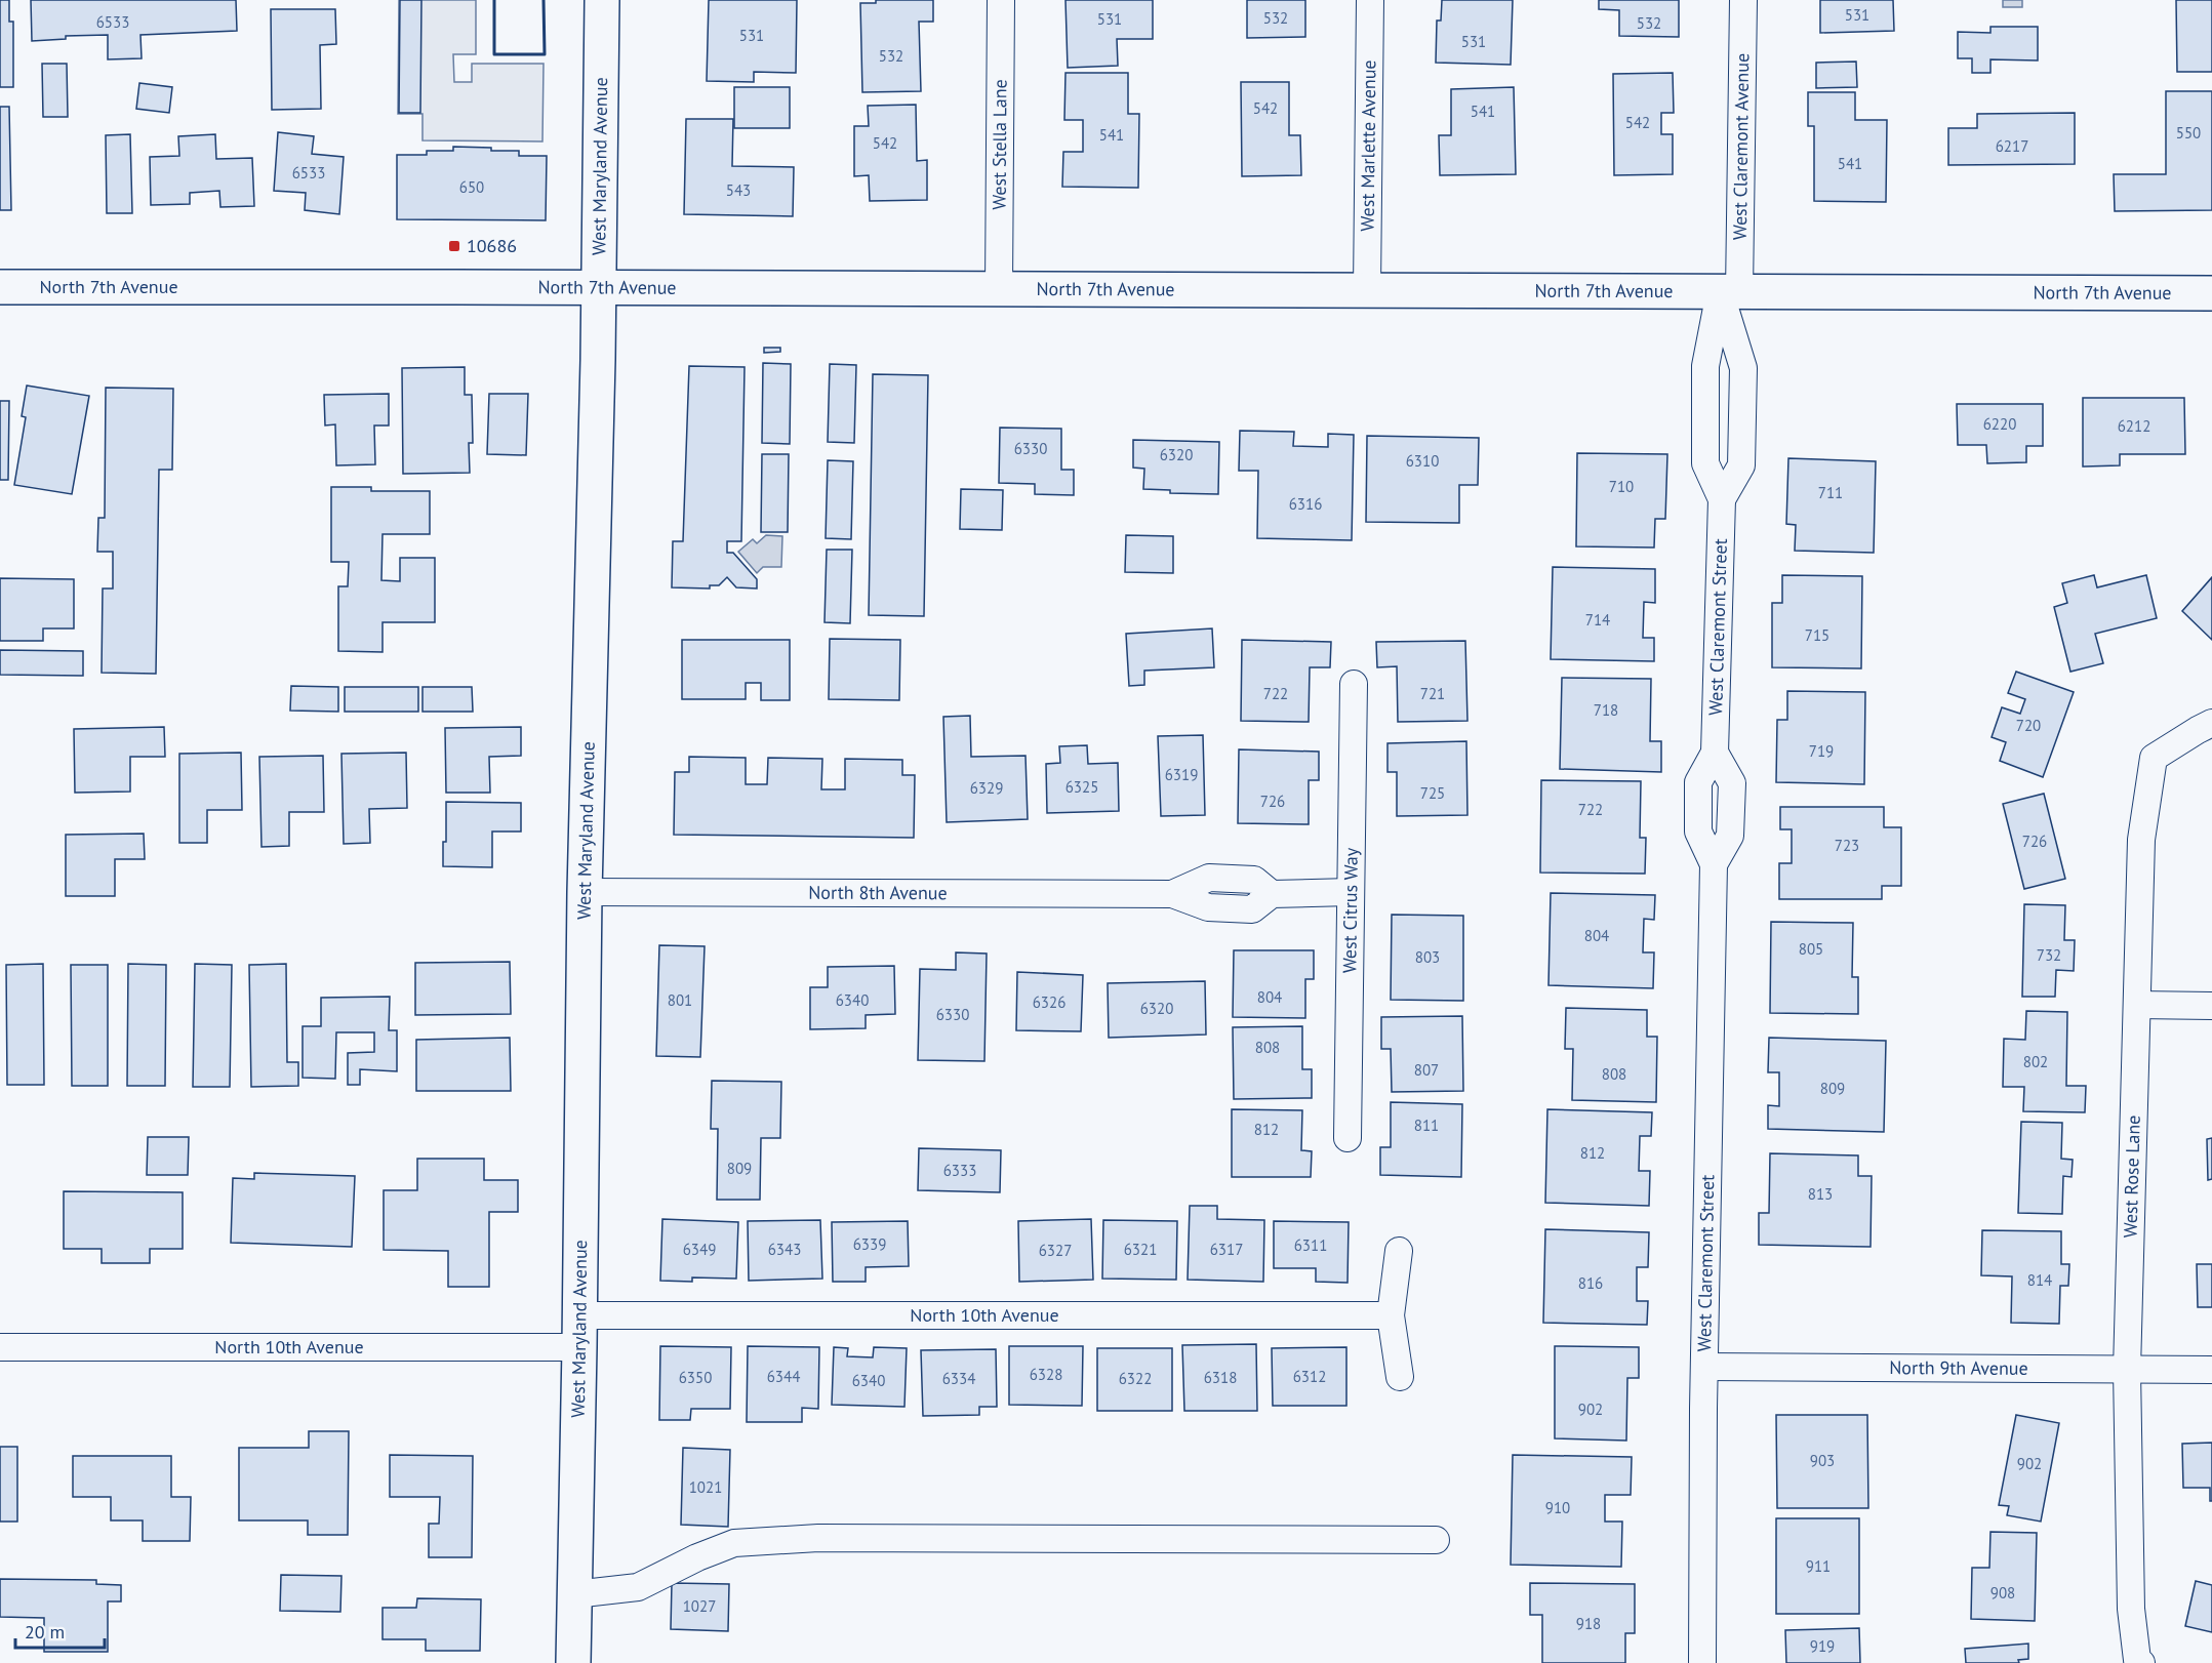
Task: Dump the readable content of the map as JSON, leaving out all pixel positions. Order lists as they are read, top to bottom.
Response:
{
  "streets": {
    "main road": ["West Maryland Avenue", "North 7th Avenue"],
    "street": [
      "West Stella Lane",
      "West Marlette Avenue",
      "West Claremont Avenue",
      "West Claremont Street",
      "North 8th Avenue",
      "West Citrus Way",
      "West Rose Lane",
      "North 10th Avenue",
      "North 9th Avenue"
    ]
  },
  "crossings": [
    ["West Stella Lane", "North 7th Avenue"],
    ["West Marlette Avenue", "North 7th Avenue"],
    ["West Claremont Avenue", "North 7th Avenue"],
    ["West Claremont Avenue", "West Claremont Street"],
    ["West Maryland Avenue", "North 7th Avenue"],
    ["West Maryland Avenue", "North 8th Avenue"],
    ["West Maryland Avenue", "North 10th Avenue"],
    ["North 7th Avenue", "West Claremont Street"],
    ["West Claremont Street", "North 9th Avenue"],
    ["North 8th Avenue", "West Citrus Way"],
    ["West Rose Lane", "North 9th Avenue"]
  ],
  "places": {
    "transit": ["10686"]
  },
  "house_numbers": [
    "531",
    "532",
    "531",
    "6533",
    "532",
    "531",
    "531",
    "532",
    "542",
    "541",
    "542",
    "550",
    "541",
    "542",
    "6217",
    "541",
    "6533",
    "650",
    "543",
    "6220",
    "6212",
    "6330",
    "6320",
    "6310",
    "710",
    "711",
    "6316",
    "714",
    "715",
    "722",
    "721",
    "718",
    "720",
    "719",
    "6319",
    "6325",
    "6329",
    "725",
    "726",
    "722",
    "726",
    "723",
    "804",
    "805",
    "732",
    "803",
    "804",
    "801",
    "6340",
    "6326",
    "6320",
    "6330",
    "808",
    "802",
    "807",
    "808",
    "809",
    "811",
    "812",
    "812",
    "809",
    "6333",
    "813",
    "6339",
    "6311",
    "6349",
    "6343",
    "6321",
    "6317",
    "6327",
    "814",
    "816",
    "6328",
    "6344",
    "6312",
    "6350",
    "6318",
    "6334",
    "6322",
    "6340",
    "902",
    "903",
    "902",
    "1021",
    "910",
    "911",
    "908",
    "1027",
    "918",
    "919"
  ],
  "scale_bar": "20 m"
}
